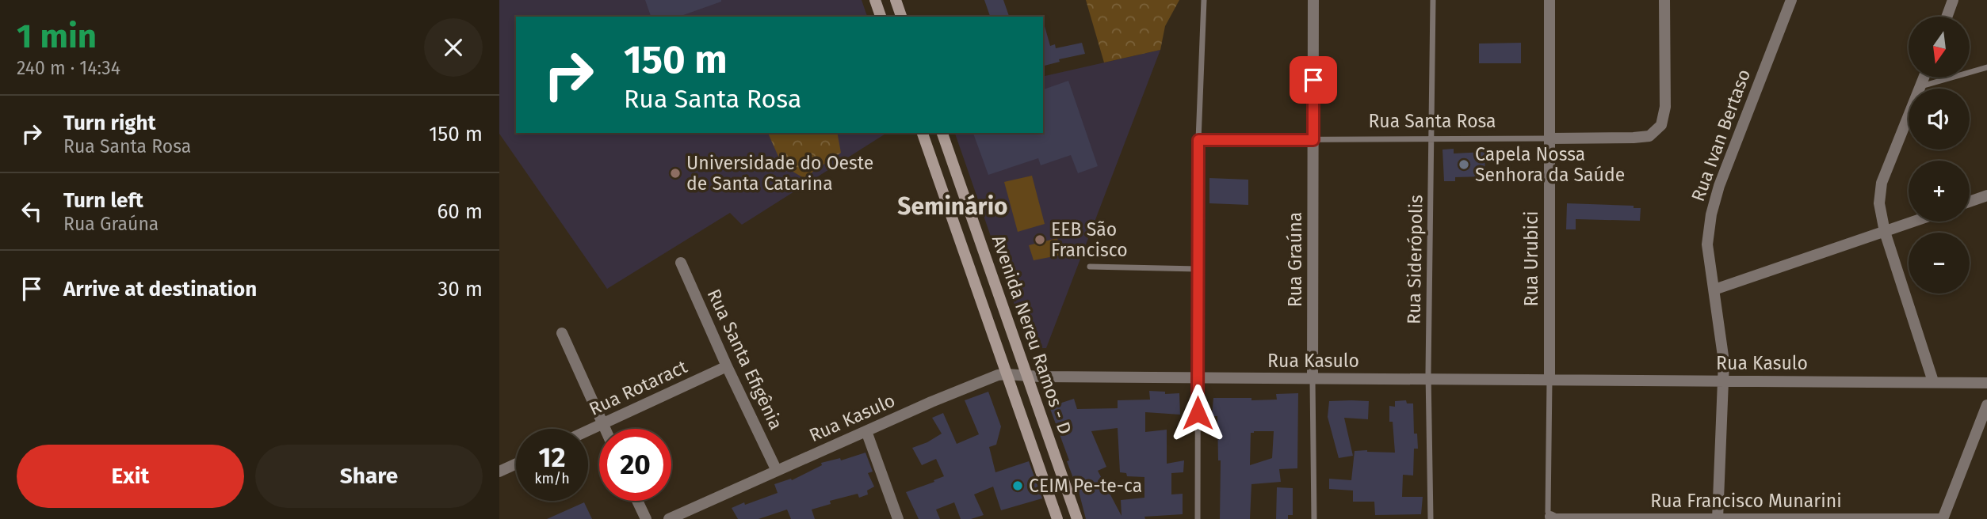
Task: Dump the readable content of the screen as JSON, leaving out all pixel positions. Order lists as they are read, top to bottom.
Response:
{
  "streets": {
    "street": [
      "Rua Santa Rosa",
      "Rua Ivan Bertaso",
      "Rua Urubici",
      "Rua Graúna",
      "Avenida Nereu Ramos - D",
      "Rua Santa Efigênia",
      "Rua Kasulo",
      "Rua Rotaract",
      "Rua Francisco Munarini"
    ],
    "lane": ["Rua Siderópolis"]
  },
  "crossings": [
    ["Rua Santa Rosa", "Rua Urubici"],
    ["Rua Santa Rosa", "Rua Graúna"],
    ["Rua Santa Rosa", "Rua Siderópolis"],
    ["Rua Ivan Bertaso", "Rua Kasulo"],
    ["Rua Ivan Bertaso", "Rua Francisco Munarini"],
    ["Rua Urubici", "Rua Kasulo"],
    ["Rua Urubici", "Rua Francisco Munarini"],
    ["Rua Graúna", "Rua Kasulo"],
    ["Rua Siderópolis", "Rua Kasulo"],
    ["Avenida Nereu Ramos - D", "Rua Kasulo"],
    ["Rua Santa Efigênia", "Rua Kasulo"],
    ["Rua Santa Efigênia", "Rua Rotaract"]
  ],
  "districts": ["Seminário"],
  "places": [
    "Capela Nossa Senhora da Saúde",
    "Universidade do Oeste de Santa Catarina",
    "EEB São Francisco",
    "CEIM Pe-te-ca"
  ],
  "north": "bottom",
  "page": {
    "heading": ["1 min", "240 m · 14:34"],
    "map_buttons": ["+", "−"],
    "turn": ["150 m", "Rua Santa Rosa"],
    "list": [
      {
        "name": "Turn right",
        "note": "Rua Santa Rosa",
        "value": "150 m"
      },
      {
        "name": "Turn left",
        "note": "Rua Graúna",
        "value": "60 m"
      },
      {
        "name": "Arrive at destination",
        "value": "30 m"
      }
    ],
    "speed": "12 km/h",
    "limit": "20",
    "buttons": ["Exit", "Share"]
  }
}
